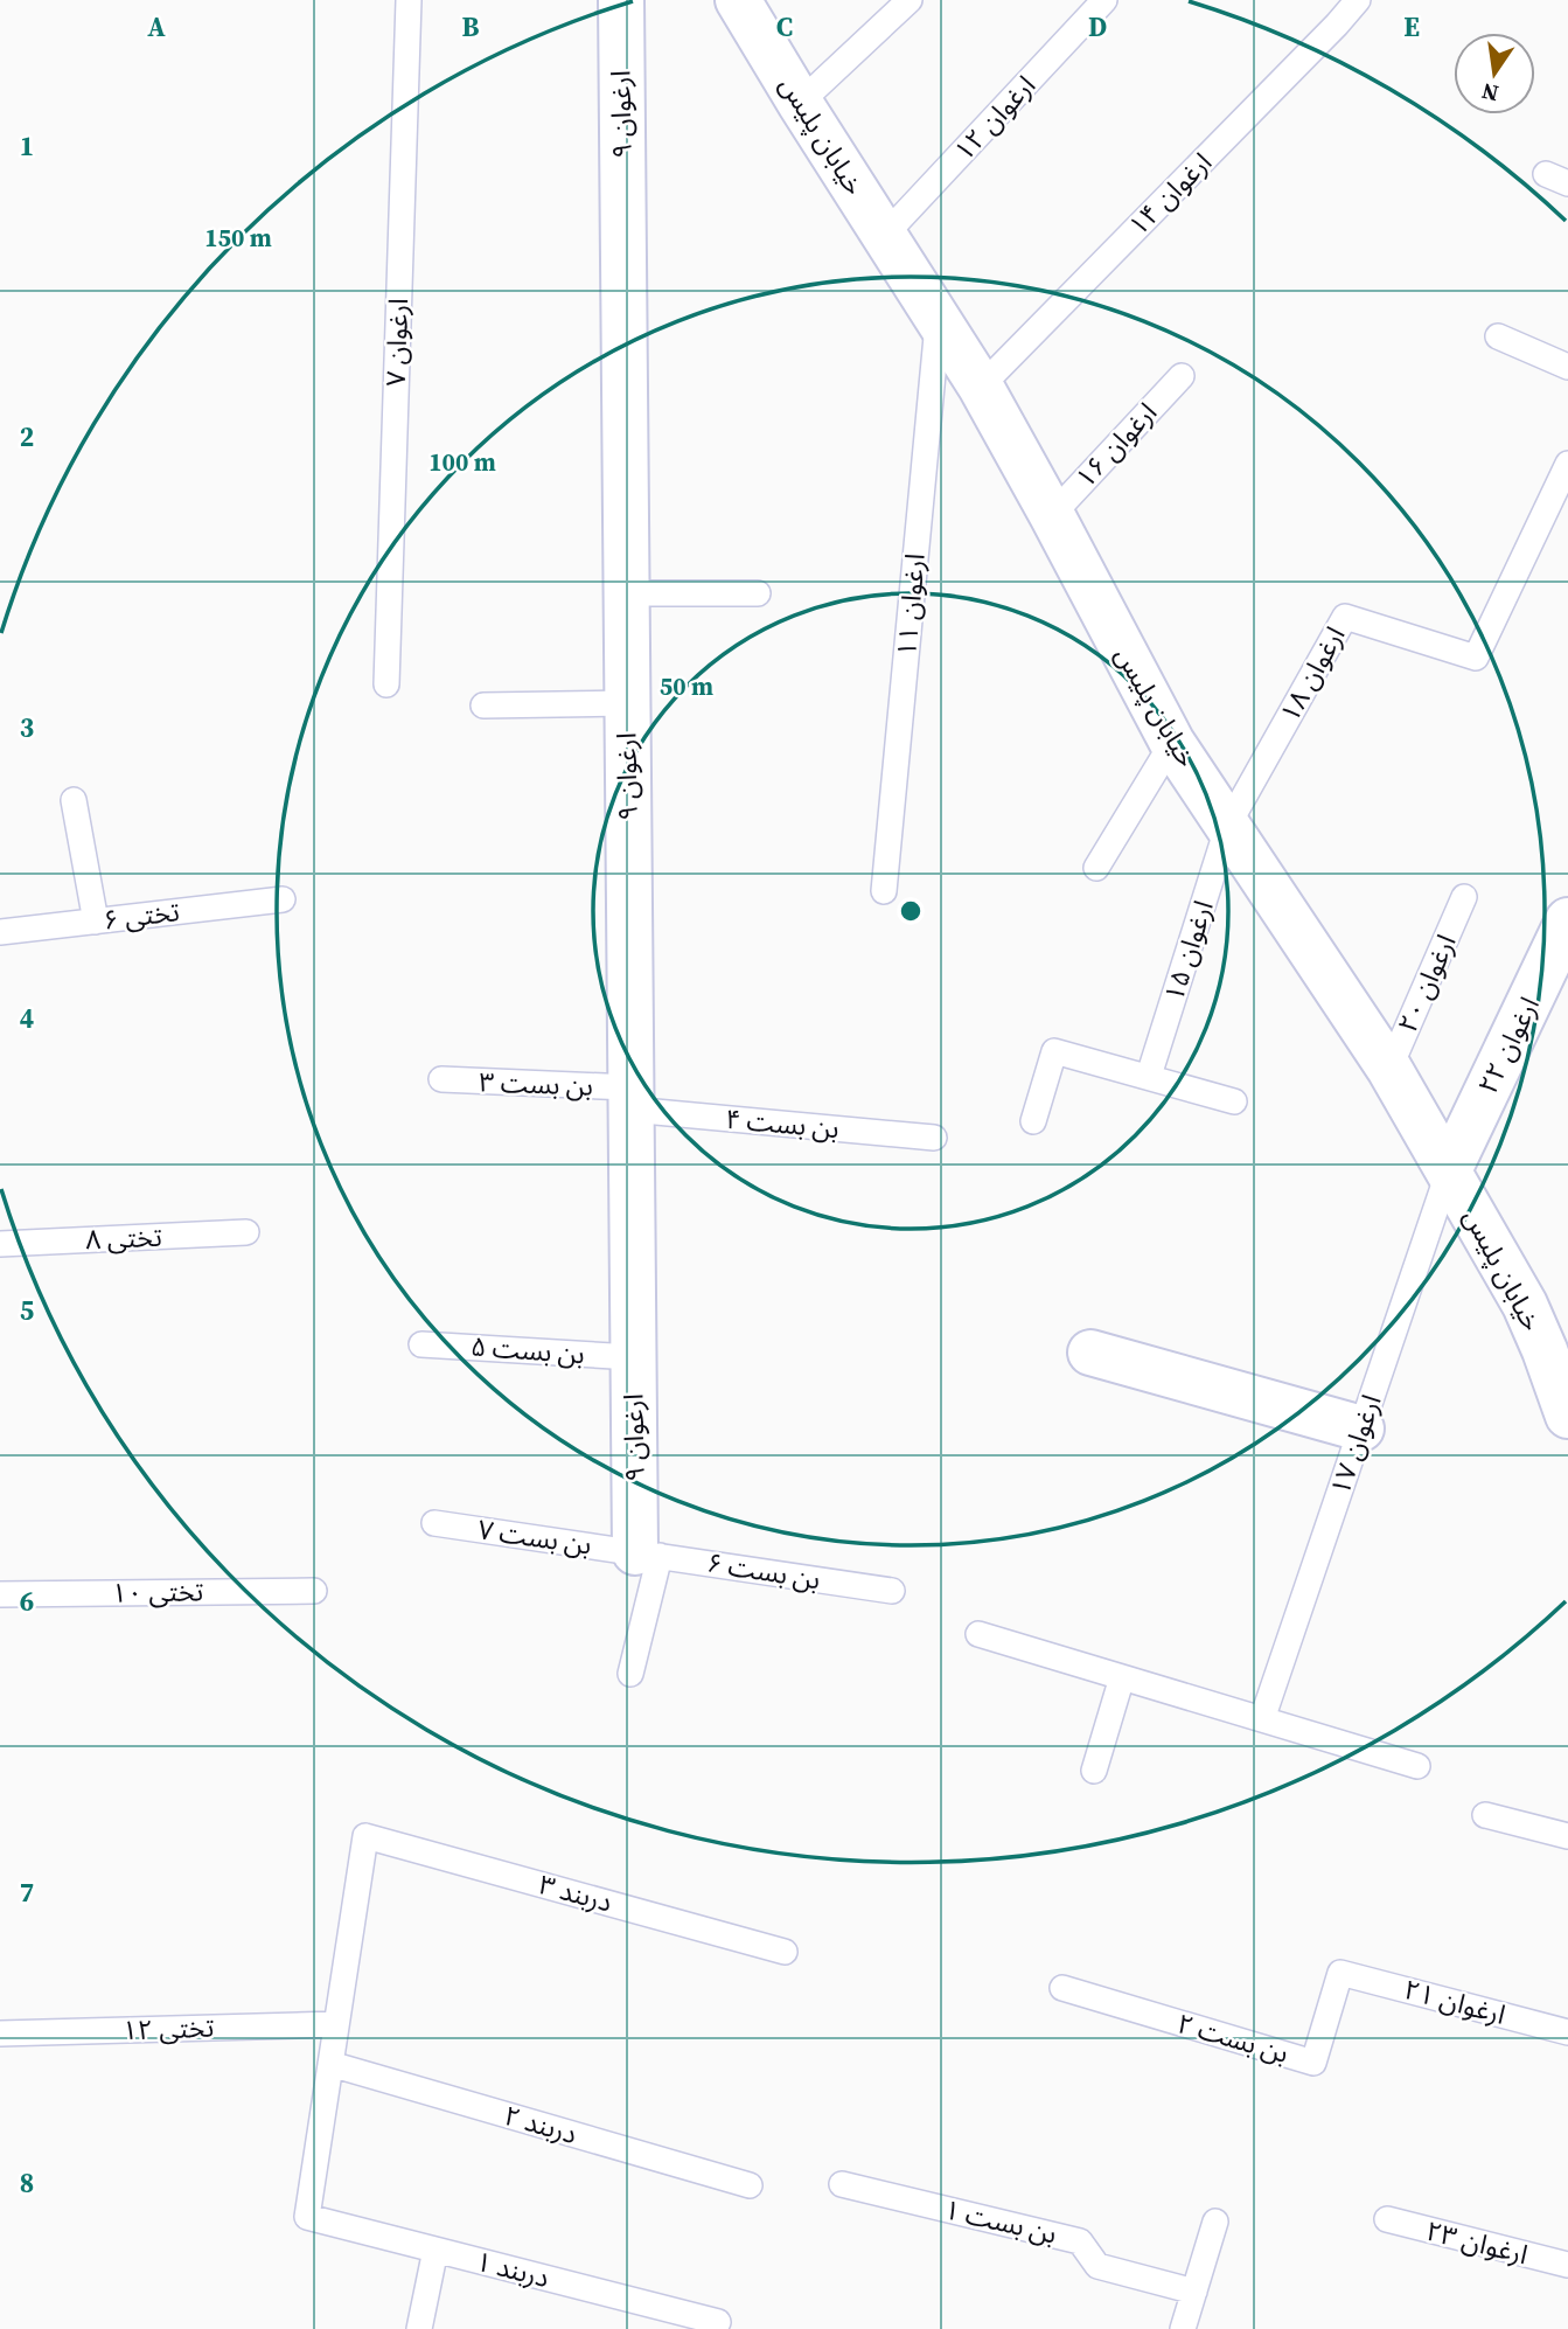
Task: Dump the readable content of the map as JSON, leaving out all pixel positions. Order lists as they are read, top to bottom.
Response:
{
  "streets": {
    "street": ["ارغوان ۹", "خیابان پلیس", "ارغوان ۲۲"],
    "lane": [
      "ارغوان ۱۲",
      "ارغوان ۱۴",
      "ارغوان ۷",
      "ارغوان ۱۶",
      "ارغوان ۱۱",
      "ارغوان ۱۸",
      "تختی ۶",
      "ارغوان ۱۵",
      "ارغوان ۲۰",
      "بن بست ۳",
      "بن بست ۴",
      "تختی ۸",
      "بن بست ۵",
      "ارغوان ۱۷",
      "بن بست ۷",
      "بن بست ۶",
      "تختی ۱۰",
      "دربند ۳",
      "ارغوان ۲۱",
      "تختی ۱۲",
      "بن بست ۲",
      "دربند ۲",
      "بن بست ۱",
      "ارغوان ۲۳",
      "دربند ۱"
    ]
  },
  "crossings": [
    ["ارغوان ۹", "بن بست ۳"],
    ["ارغوان ۹", "بن بست ۴"],
    ["ارغوان ۹", "بن بست ۵"],
    ["ارغوان ۹", "بن بست ۷"],
    ["ارغوان ۹", "بن بست ۶"],
    ["ارغوان ۱۲", "خیابان پلیس"],
    ["خیابان پلیس", "ارغوان ۱۴"],
    ["خیابان پلیس", "ارغوان ۱۶"],
    ["خیابان پلیس", "ارغوان ۱۱"],
    ["خیابان پلیس", "ارغوان ۱۸"],
    ["خیابان پلیس", "ارغوان ۱۵"],
    ["خیابان پلیس", "ارغوان ۲۰"],
    ["خیابان پلیس", "ارغوان ۲۲"],
    ["خیابان پلیس", "ارغوان ۱۷"],
    ["ارغوان ۱۸", "ارغوان ۱۵"],
    ["ارغوان ۲۲", "ارغوان ۱۷"],
    ["بن بست ۳", "بن بست ۴"],
    ["بن بست ۷", "بن بست ۶"],
    ["دربند ۳", "تختی ۱۲"],
    ["ارغوان ۲۱", "بن بست ۲"],
    ["دربند ۲", "دربند ۱"]
  ],
  "north": "bottom",
  "grid": {
    "columns": [
      "A",
      "B",
      "C",
      "D",
      "E"
    ],
    "rows": [
      "1",
      "2",
      "3",
      "4",
      "5",
      "6",
      "7",
      "8"
    ]
  },
  "rings": ["150 m", "100 m", "50 m"]
}
